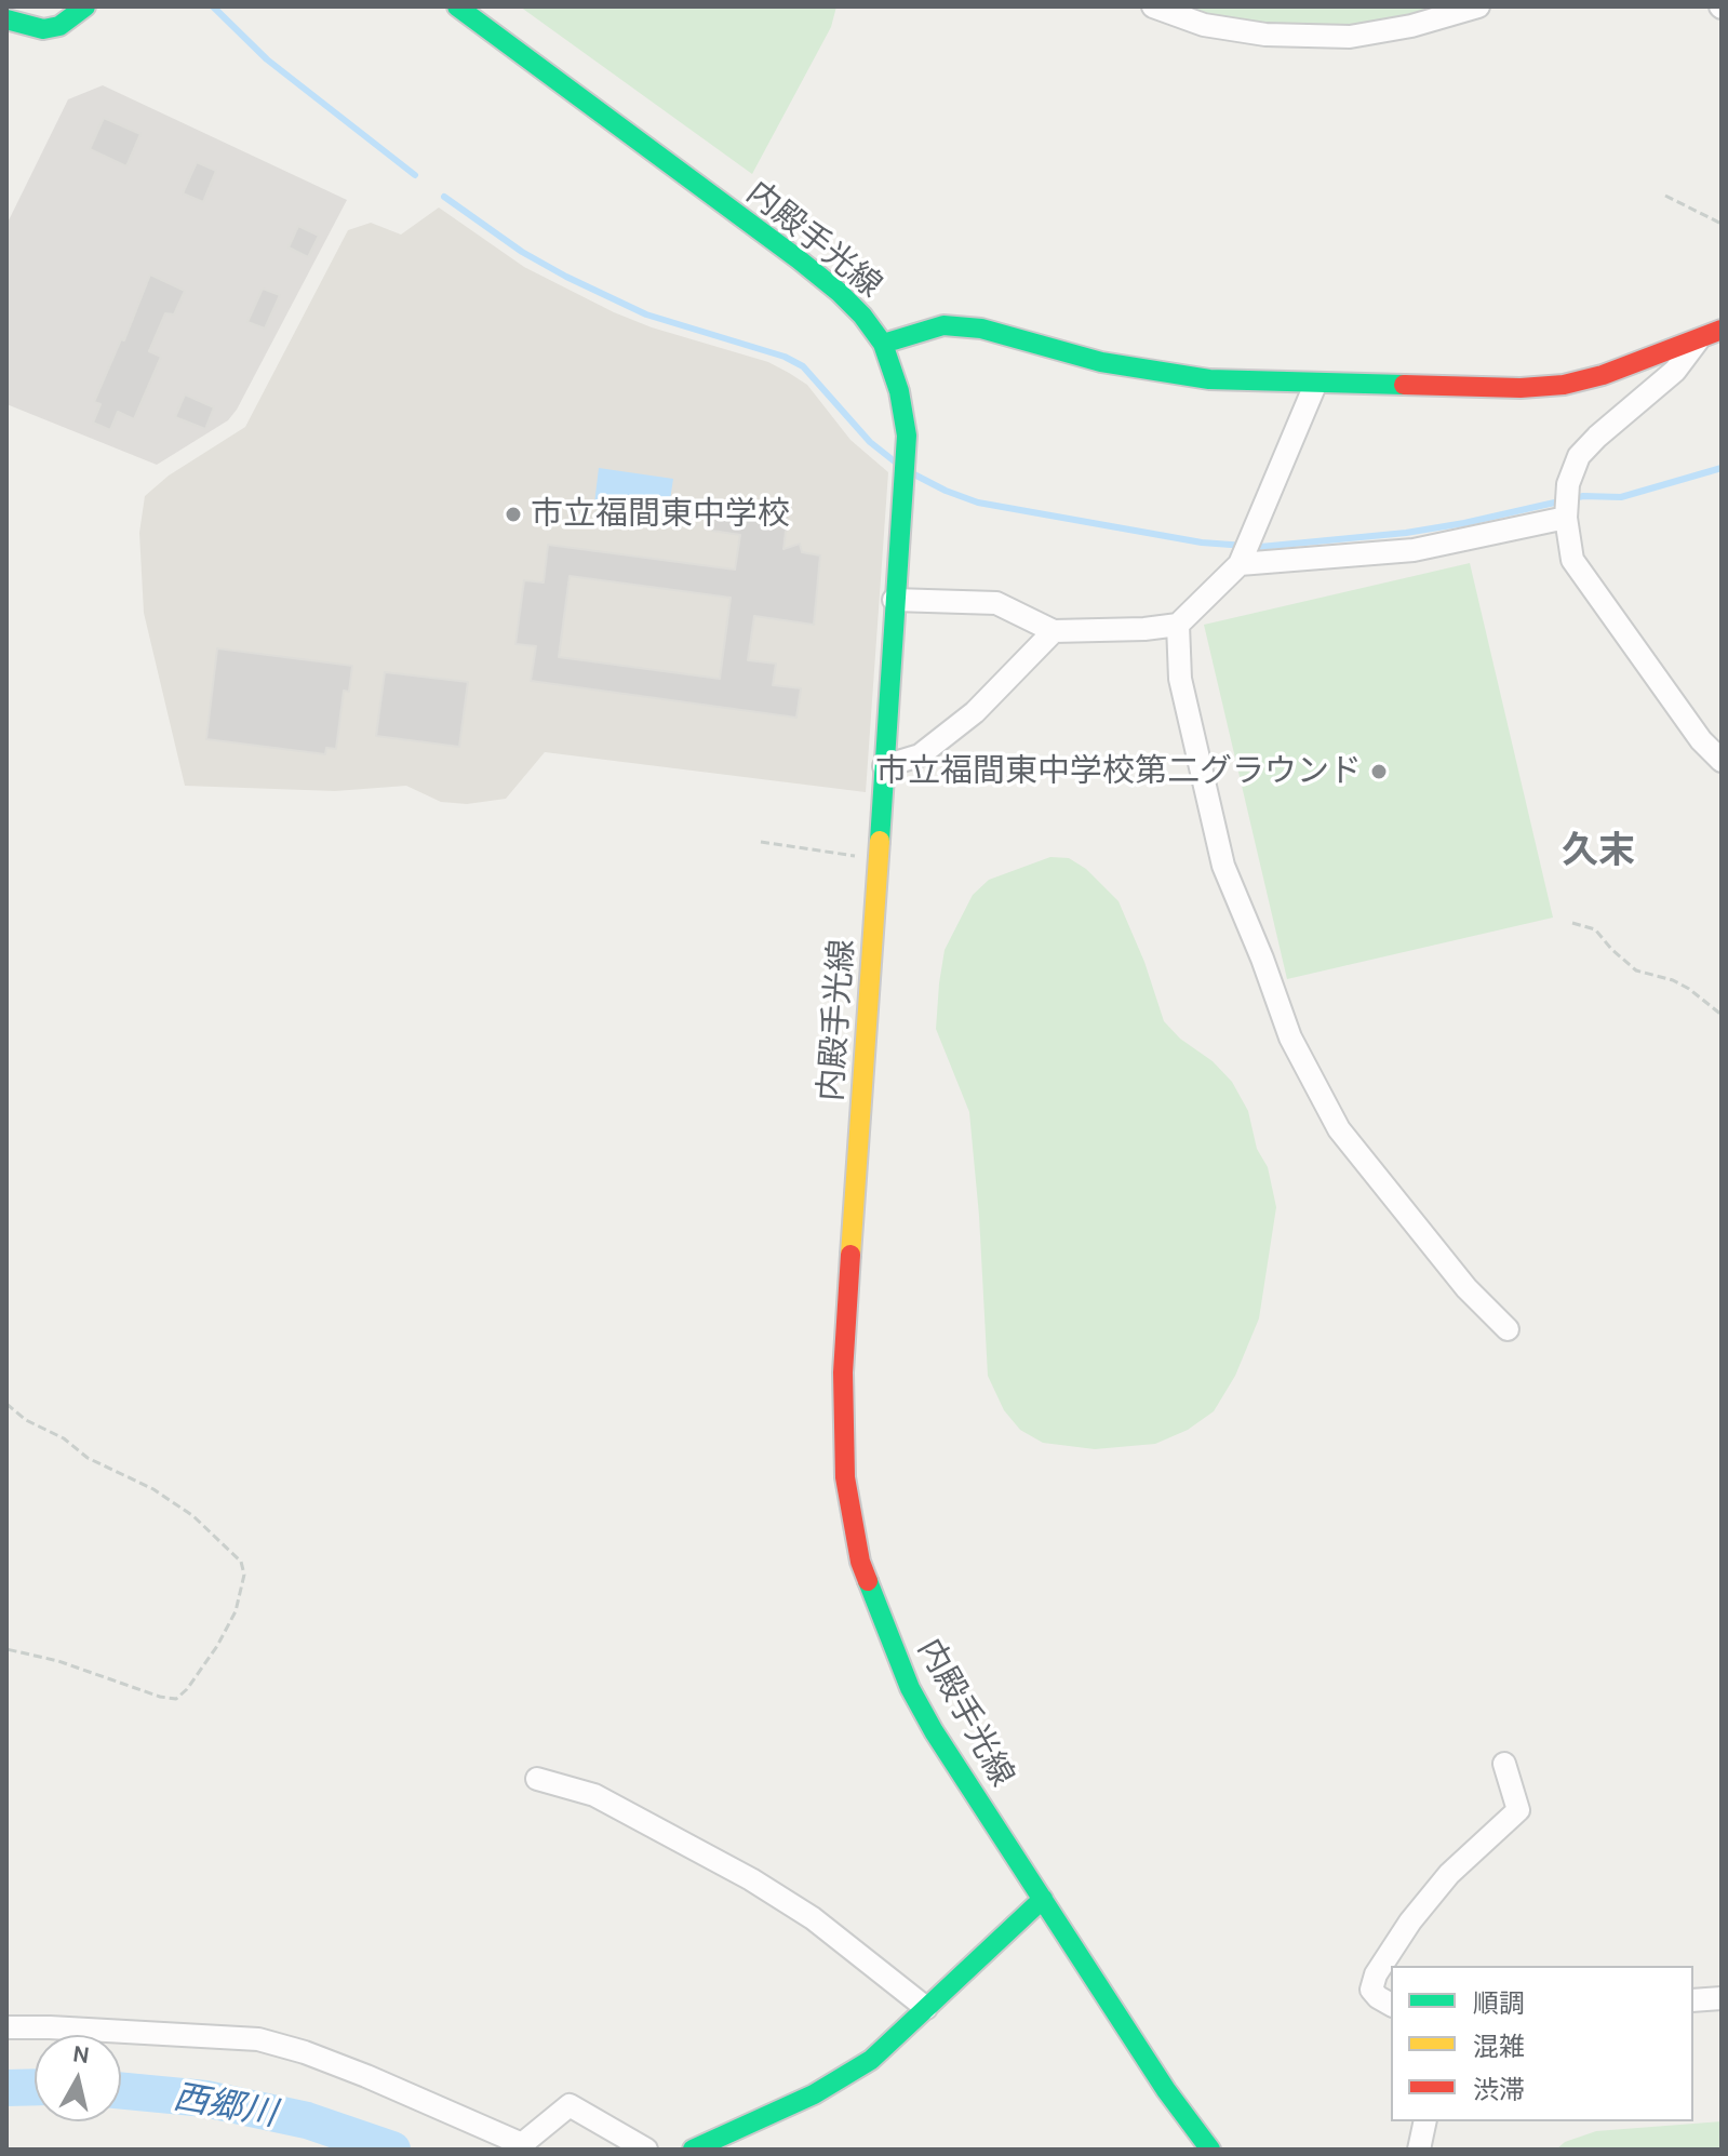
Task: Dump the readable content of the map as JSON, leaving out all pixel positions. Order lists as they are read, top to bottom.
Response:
{
  "streets": {
    "main road": ["内殿手光線"]
  },
  "districts": ["久末"],
  "water": ["西郷川"],
  "places": ["市立福間東中学校", "市立福間東中学校第二グラウンド"],
  "legend": ["順調", "混雑", "渋滞"],
  "north": "top"
}
